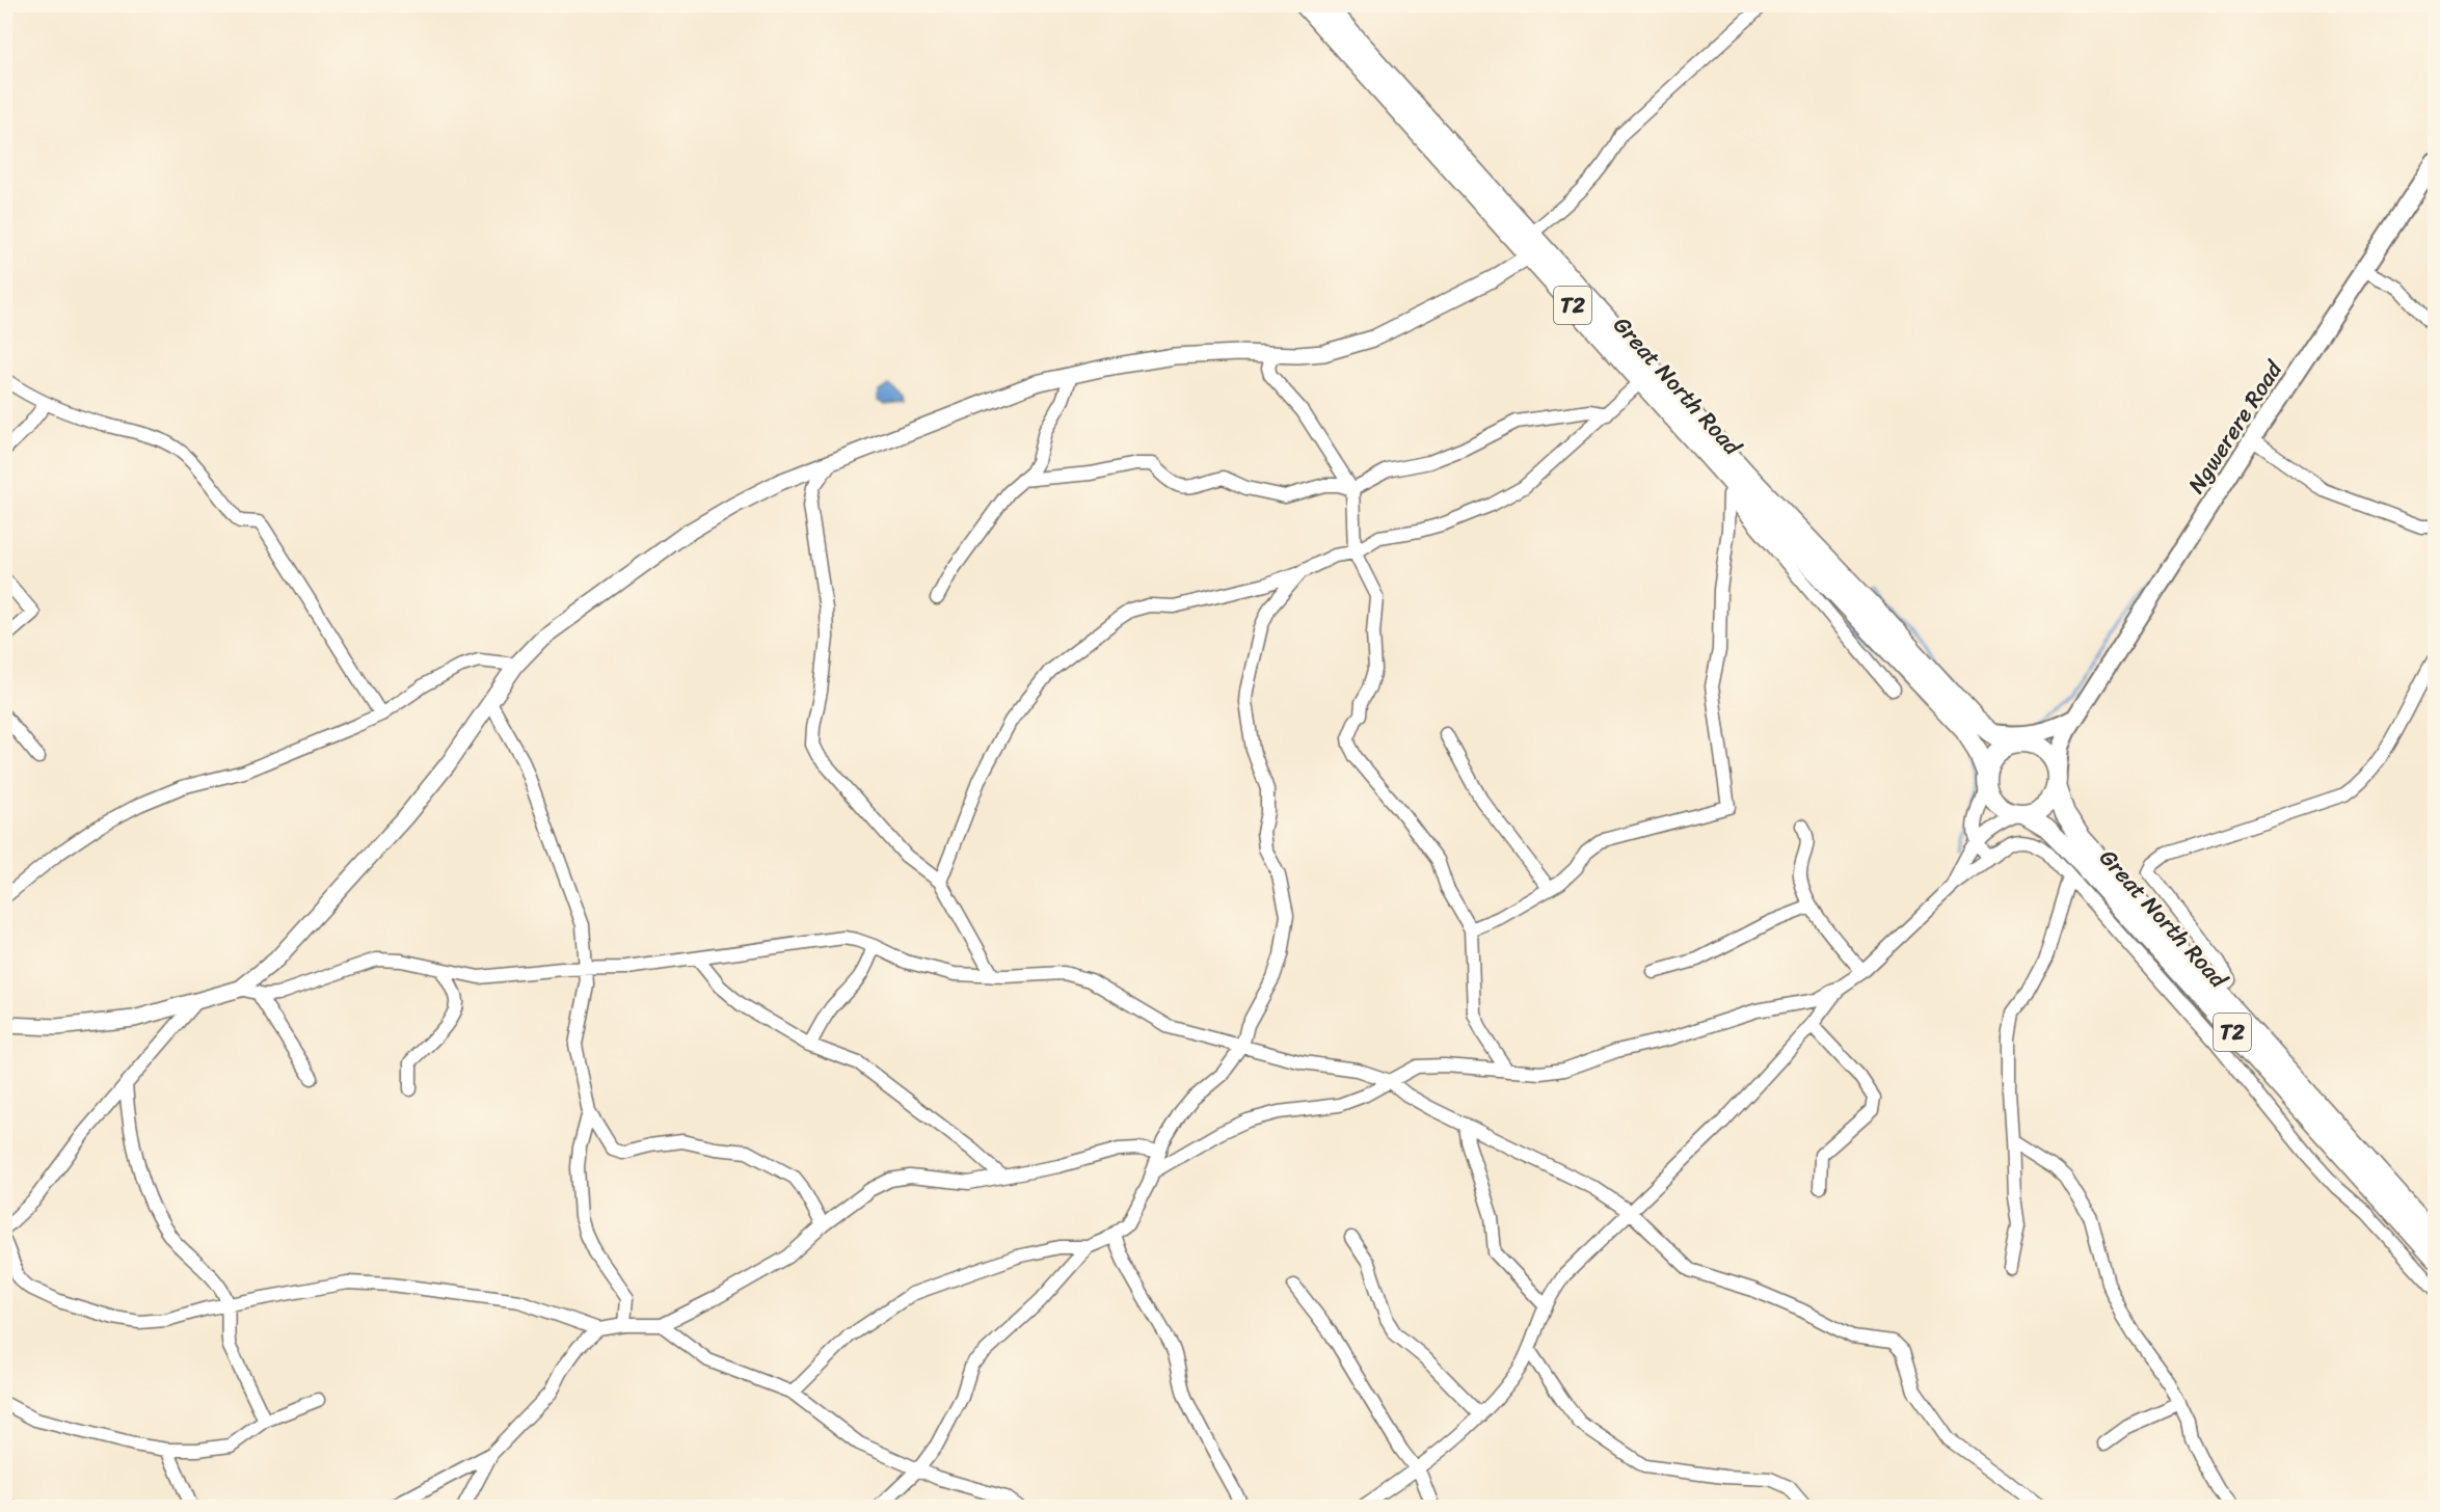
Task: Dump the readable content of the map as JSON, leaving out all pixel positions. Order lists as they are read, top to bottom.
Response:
{
  "streets": {
    "main road": ["T2", "Great North Road", "Ngwerere Road"]
  },
  "crossings": [
    ["Great North Road", "Ngwerere Road"]
  ]
}
